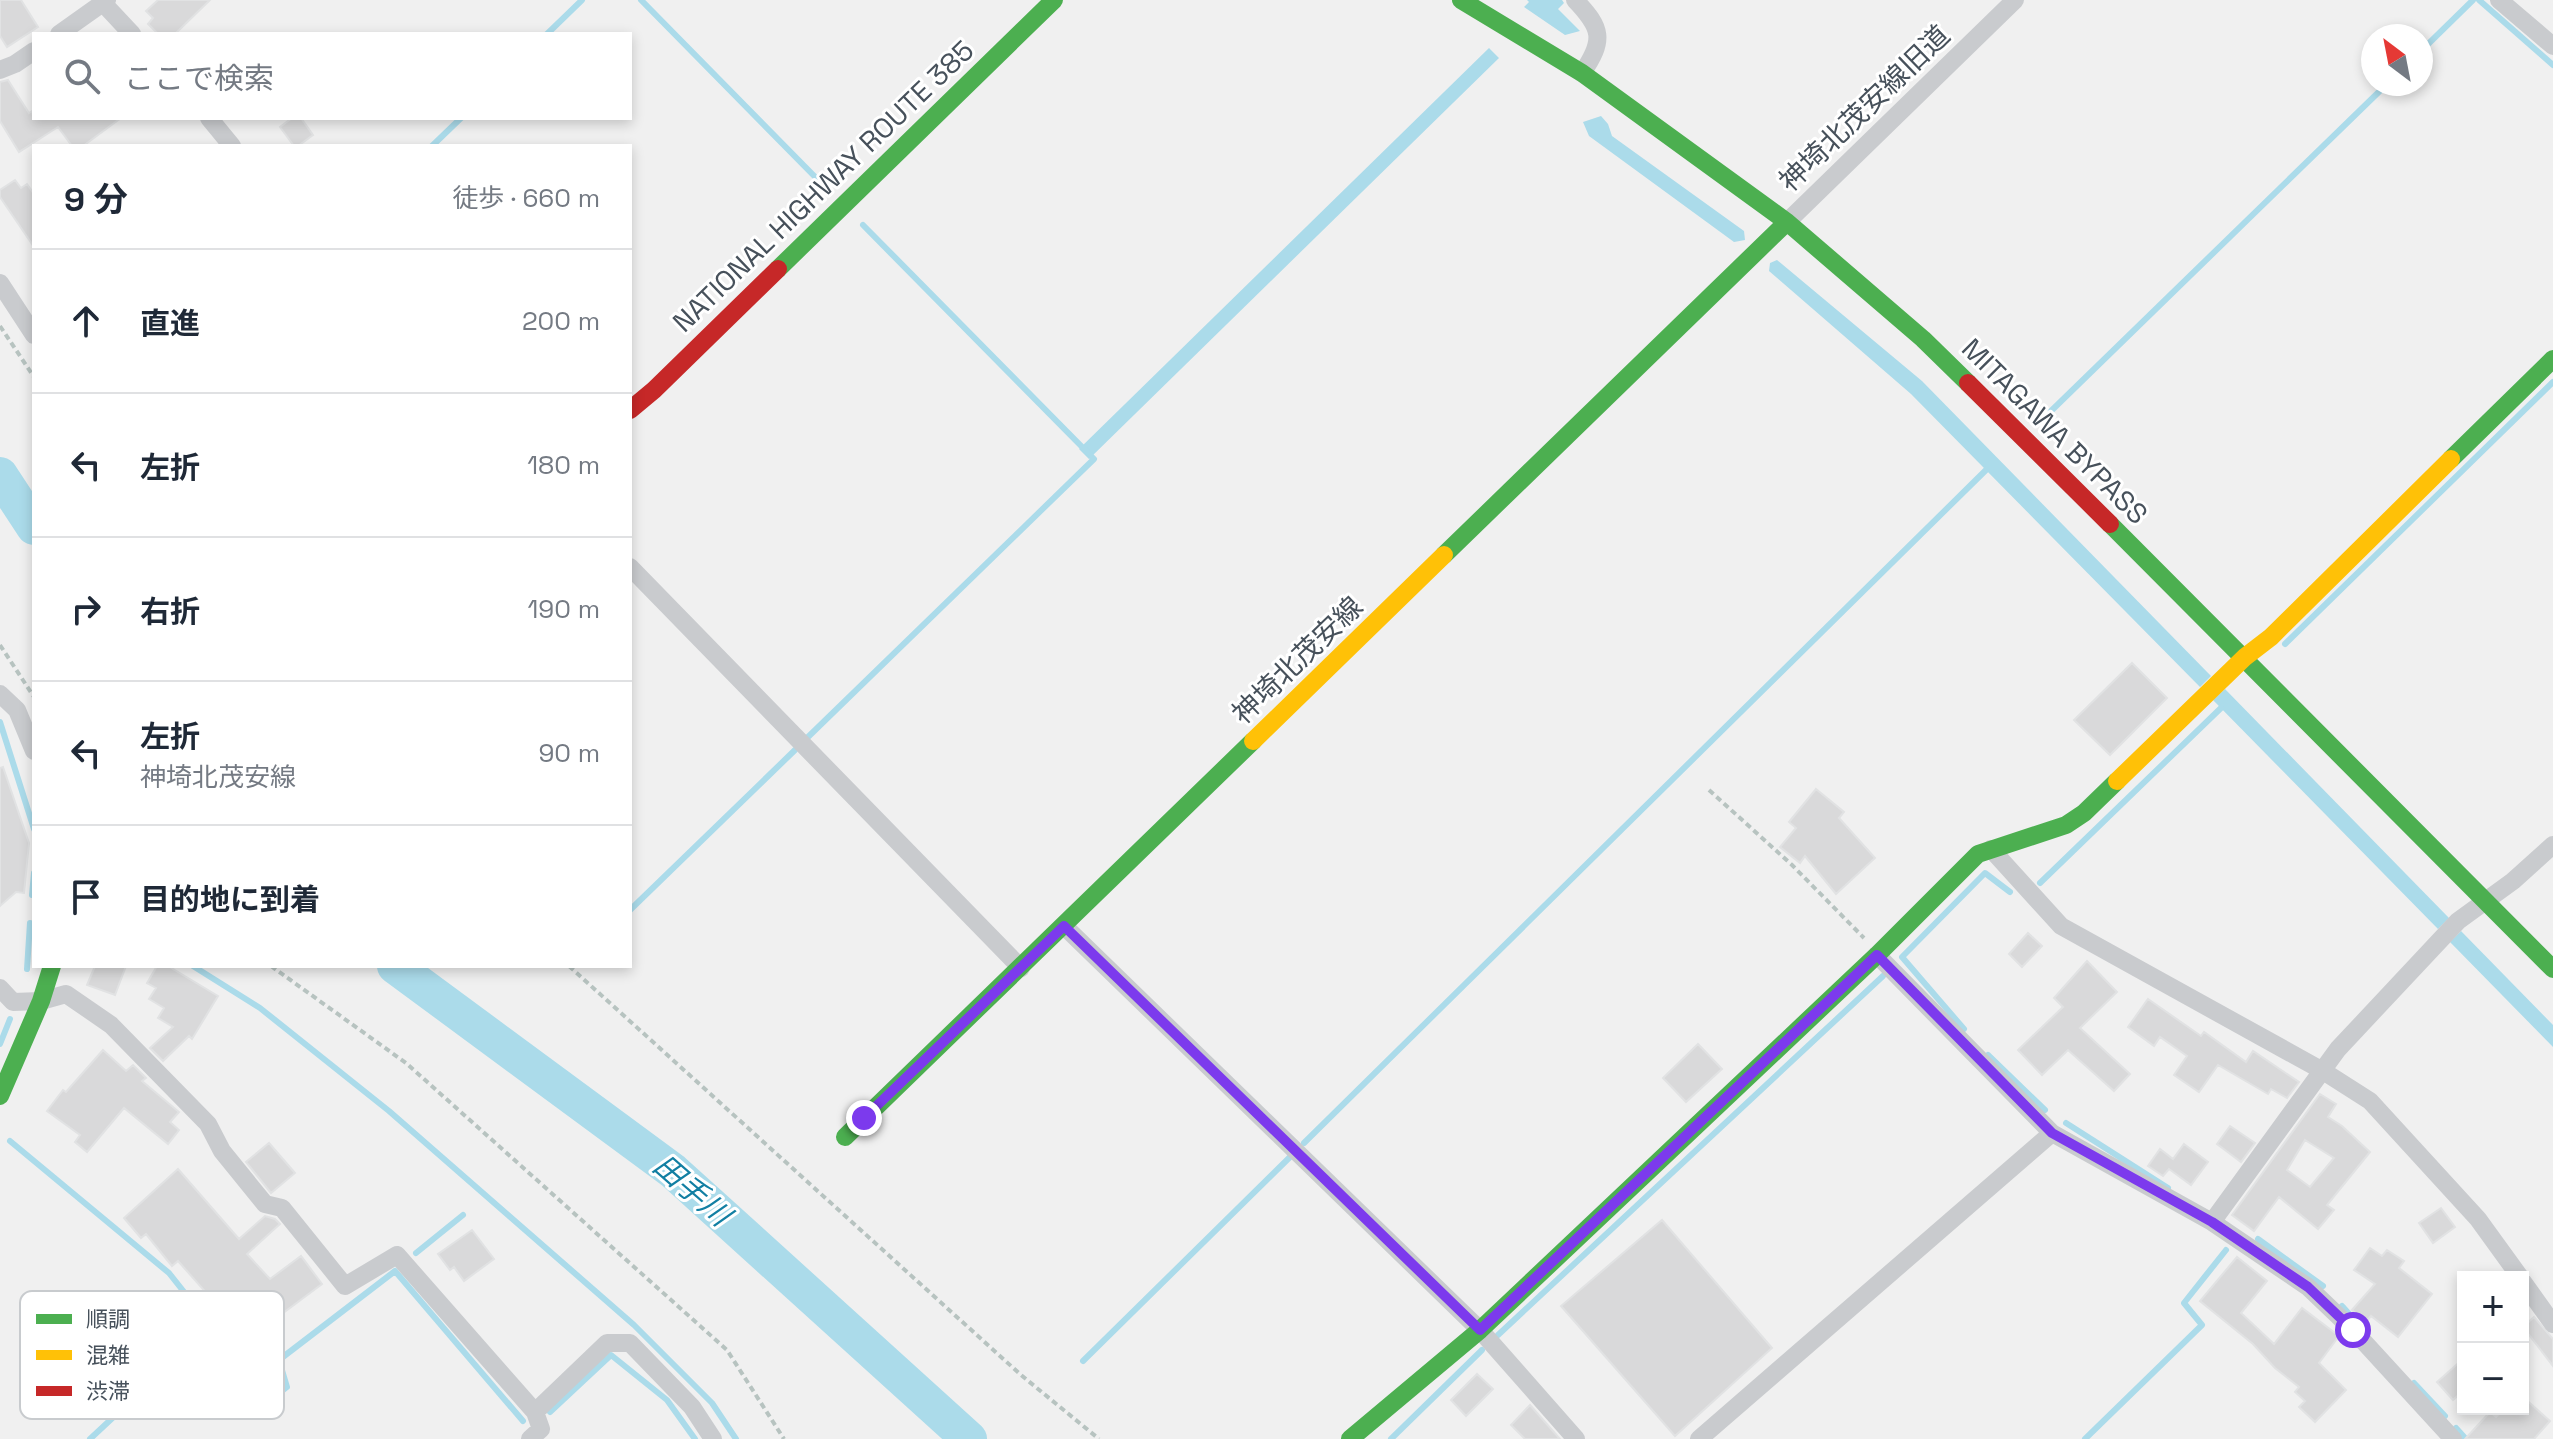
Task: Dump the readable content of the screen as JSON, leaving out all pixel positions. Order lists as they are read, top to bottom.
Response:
{
  "streets": {
    "main road": ["NATIONAL HIGHWAY ROUTE 385", "MITAGAWA BYPASS", "神埼北茂安線"],
    "street": ["神埼北茂安線旧道"]
  },
  "crossings": [
    ["神埼北茂安線旧道", "MITAGAWA BYPASS"],
    ["神埼北茂安線旧道", "神埼北茂安線"],
    ["MITAGAWA BYPASS", "神埼北茂安線"]
  ],
  "water": ["田手川"],
  "legend": ["順調", "混雑", "渋滞"],
  "north": "top left",
  "page": {
    "search": "ここで検索",
    "heading": ["9 分", "徒歩 · 660 m"],
    "list": [
      ["直進", "200 m"],
      ["左折", "180 m"],
      ["右折", "190 m"],
      ["左折", "神埼北茂安線", "90 m"],
      "目的地に到着"
    ],
    "map_buttons": ["+", "−"]
  }
}
